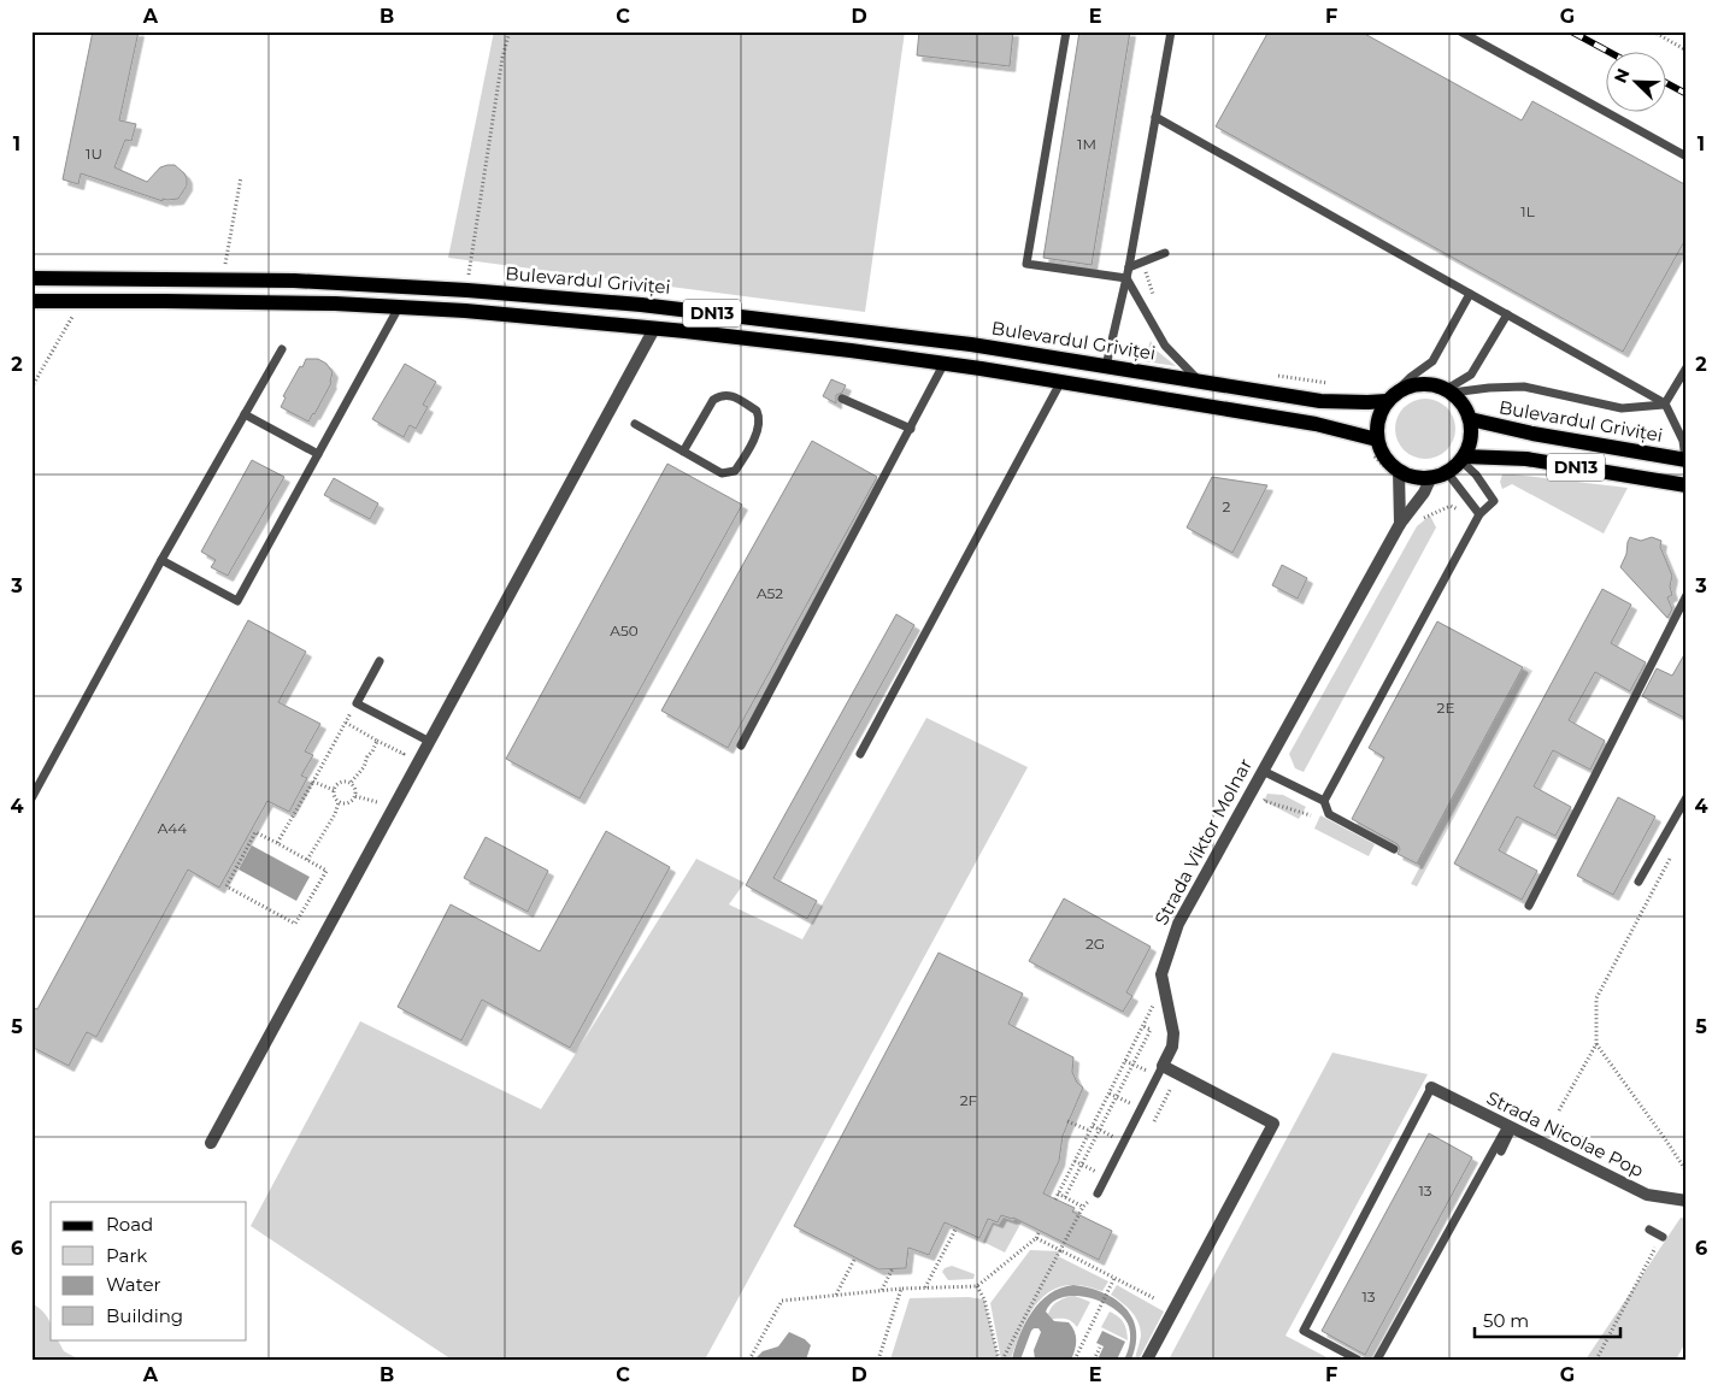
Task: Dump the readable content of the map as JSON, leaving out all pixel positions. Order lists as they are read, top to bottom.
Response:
{
  "streets": {
    "main road": ["Bulevardul Griviței", "DN13"],
    "street": ["Strada Viktor Molnar", "Strada Nicolae Pop"]
  },
  "crossings": [
    ["Bulevardul Griviței", "DN13"],
    ["Bulevardul Griviței", "Strada Viktor Molnar"],
    ["DN13", "Strada Viktor Molnar"]
  ],
  "house_numbers": [
    "1M",
    "1U",
    "1L",
    "2",
    "A52",
    "A50",
    "2E",
    "A44",
    "2G",
    "2F",
    "13",
    "13"
  ],
  "legend": [
    "Road",
    "Park",
    "Water",
    "Building"
  ],
  "scale_bar": "50 m",
  "north": "top left",
  "grid": {
    "columns": [
      "A",
      "B",
      "C",
      "D",
      "E",
      "F",
      "G"
    ],
    "rows": [
      "1",
      "2",
      "3",
      "4",
      "5",
      "6"
    ]
  }
}
